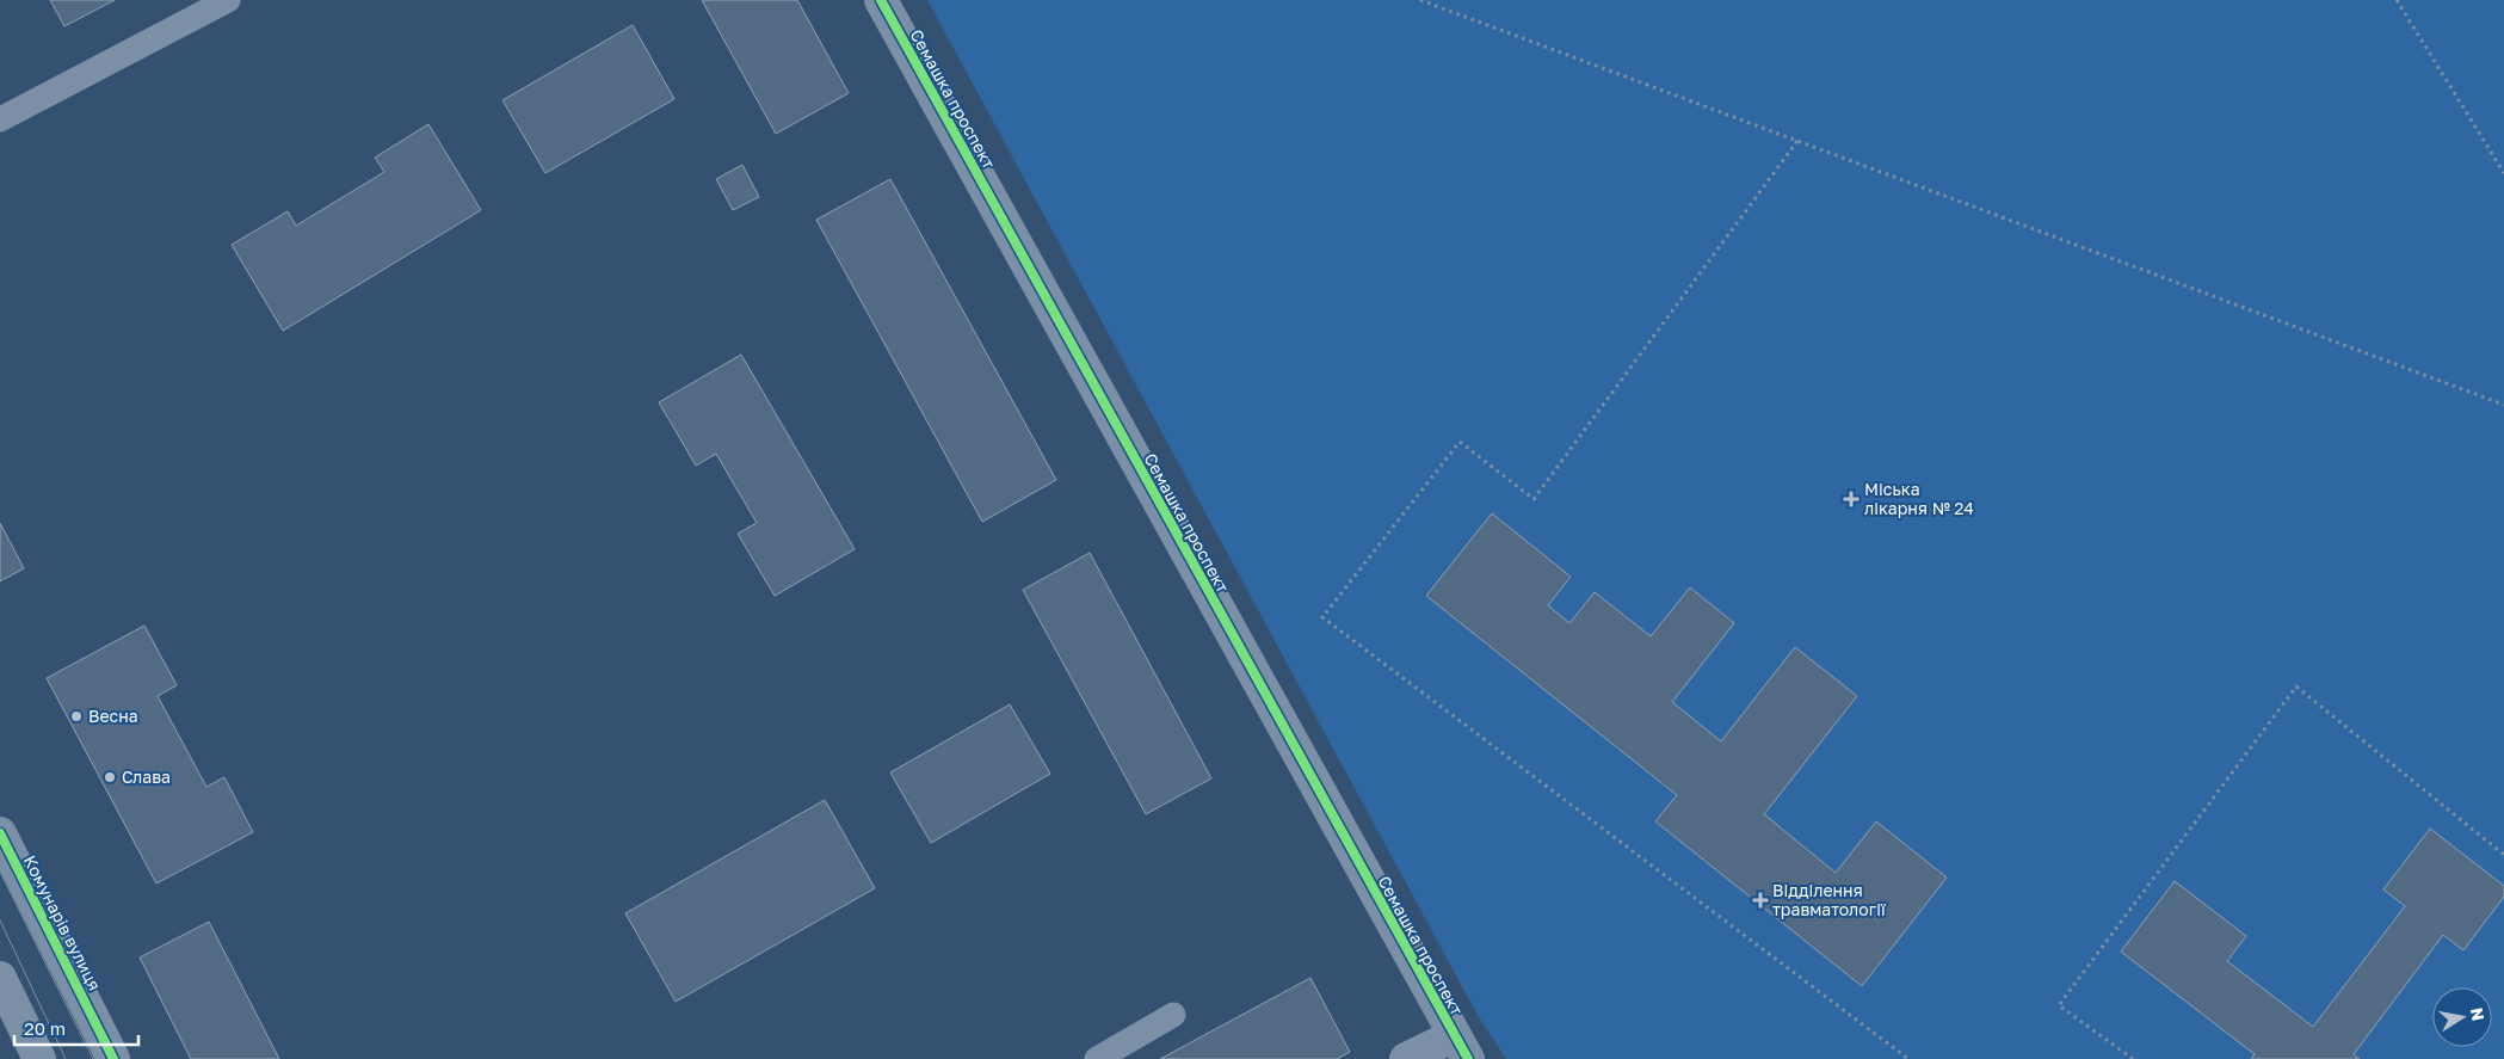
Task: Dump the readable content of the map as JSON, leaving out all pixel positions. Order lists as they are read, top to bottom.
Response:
{
  "streets": {
    "street": ["Семашка проспект", "Комунарів вулиця"]
  },
  "places": {
    "health": ["Міська лікарня № 24", "Відділення травматології"],
    "other": ["Весна", "Слава"]
  },
  "scale_bar": "20 m",
  "north": "right"
}
